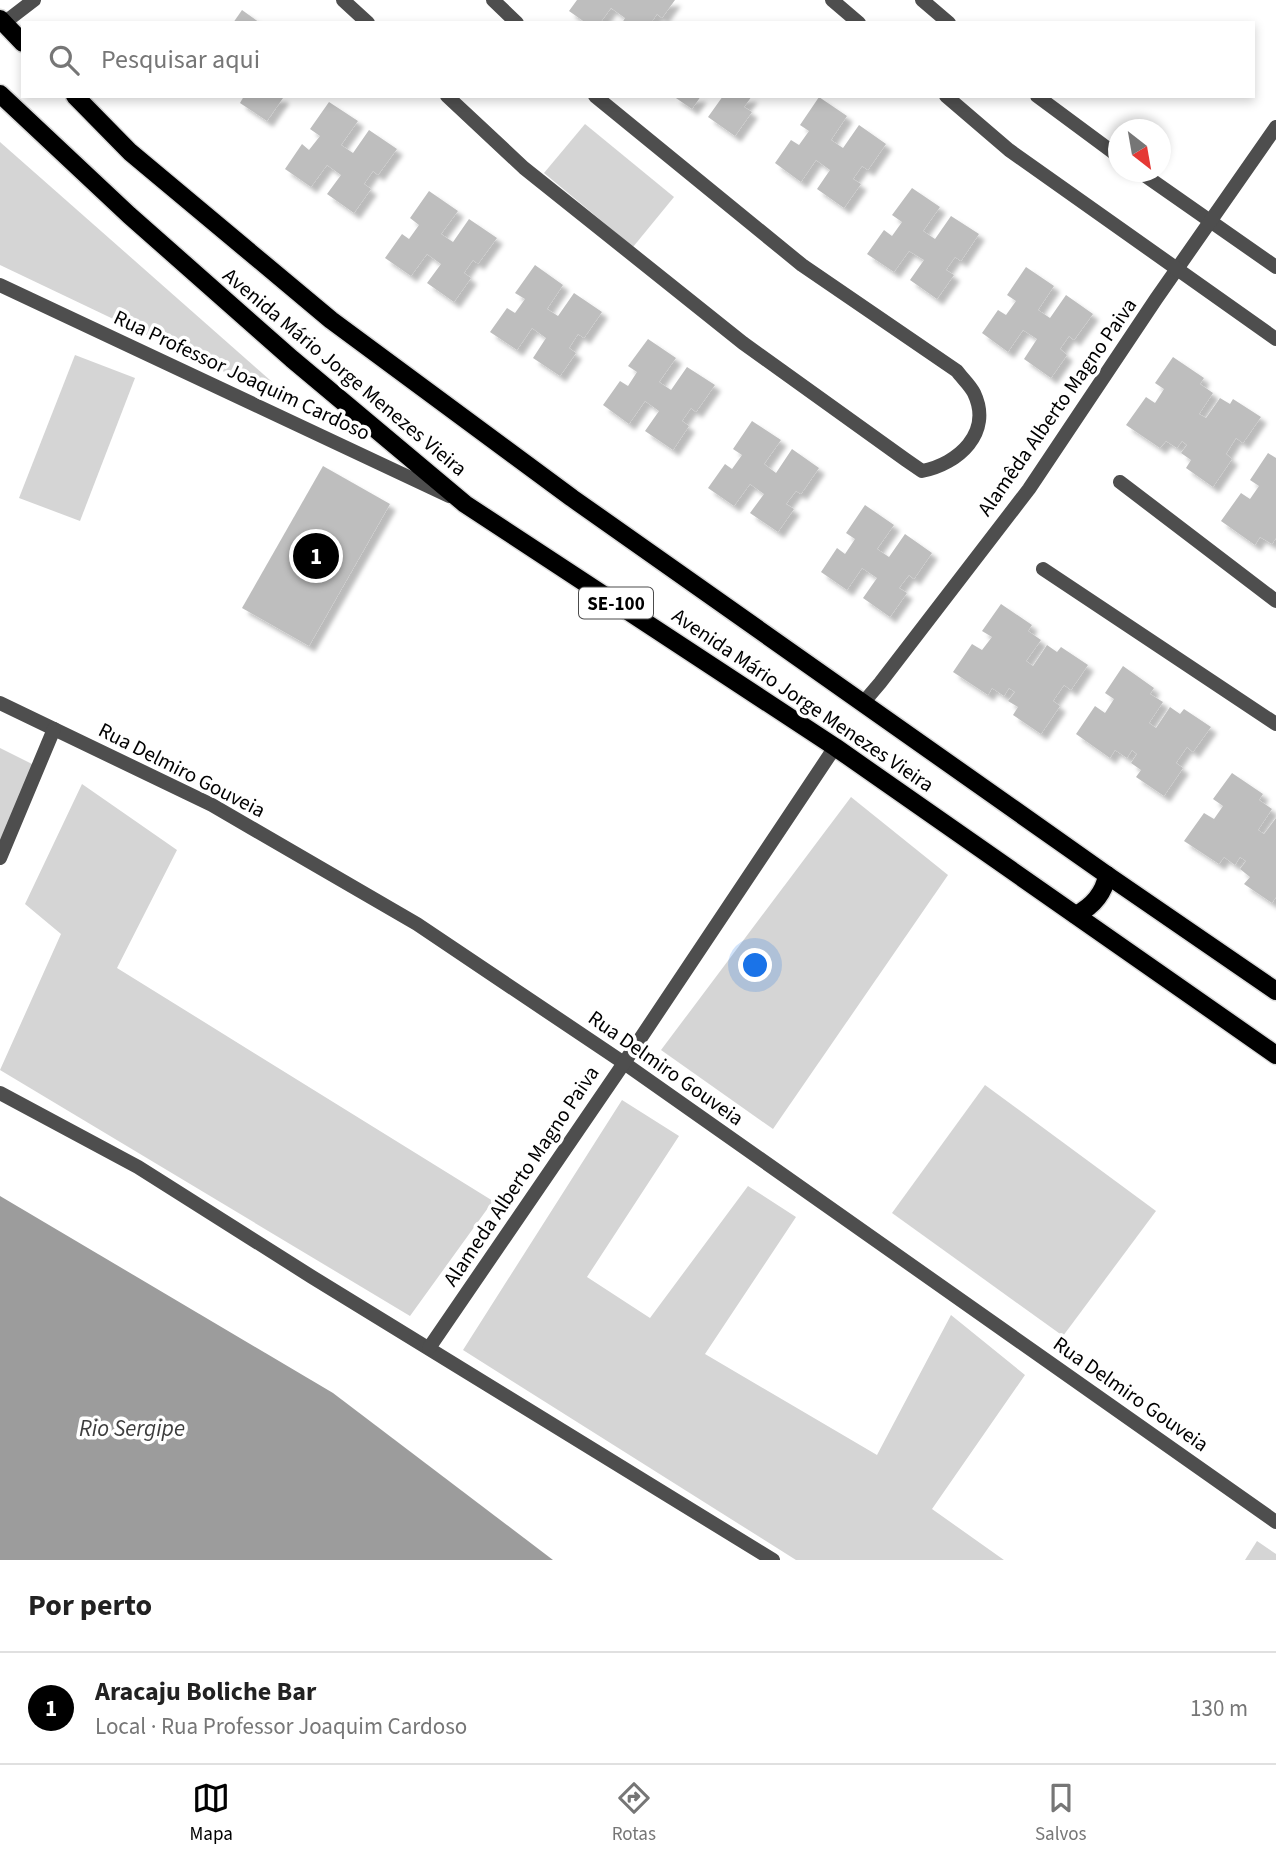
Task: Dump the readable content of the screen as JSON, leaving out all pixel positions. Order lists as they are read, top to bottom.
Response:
{
  "streets": {
    "main road": ["Avenida Mário Jorge Menezes Vieira", "SE-100"],
    "street": [
      "Rua Professor Joaquim Cardoso",
      "Alamêda Alberto Magno Paiva",
      "Rua Delmiro Gouveia",
      "Alameda Alberto Magno Paiva"
    ]
  },
  "crossings": [
    ["Avenida Mário Jorge Menezes Vieira", "Rua Professor Joaquim Cardoso"],
    ["Avenida Mário Jorge Menezes Vieira", "Alamêda Alberto Magno Paiva"],
    ["Avenida Mário Jorge Menezes Vieira", "Alameda Alberto Magno Paiva"],
    ["Rua Delmiro Gouveia", "Alameda Alberto Magno Paiva"]
  ],
  "water": ["Rio Sergipe"],
  "north": "bottom right",
  "page": {
    "search": "Pesquisar aqui",
    "pins": "1",
    "heading": "Por perto",
    "list": [
      {
        "mark": "1",
        "name": "Aracaju Boliche Bar",
        "note": "Local · Rua Professor Joaquim Cardoso",
        "value": "130 m"
      }
    ],
    "nav": ["Mapa", "Rotas", "Salvos"]
  }
}
